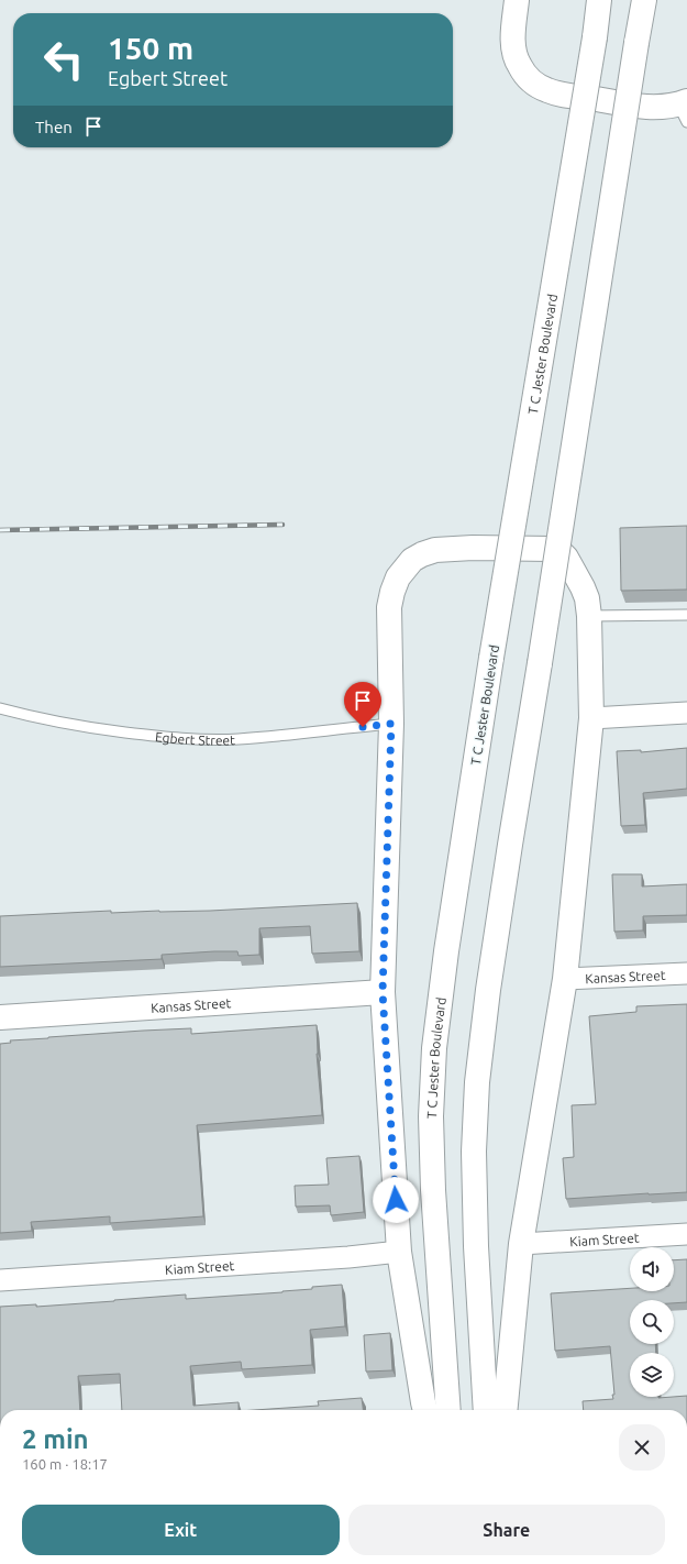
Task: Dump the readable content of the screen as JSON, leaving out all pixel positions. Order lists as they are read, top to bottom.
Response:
{
  "streets": {
    "main road": ["T C Jester Boulevard", "Kansas Street"],
    "street": ["Kiam Street"],
    "lane": ["Egbert Street"]
  },
  "page": {
    "turn": ["150 m", "Egbert Street"],
    "then": "Then",
    "heading": ["2 min", "160 m · 18:17"],
    "buttons": ["Exit", "Share"]
  }
}
